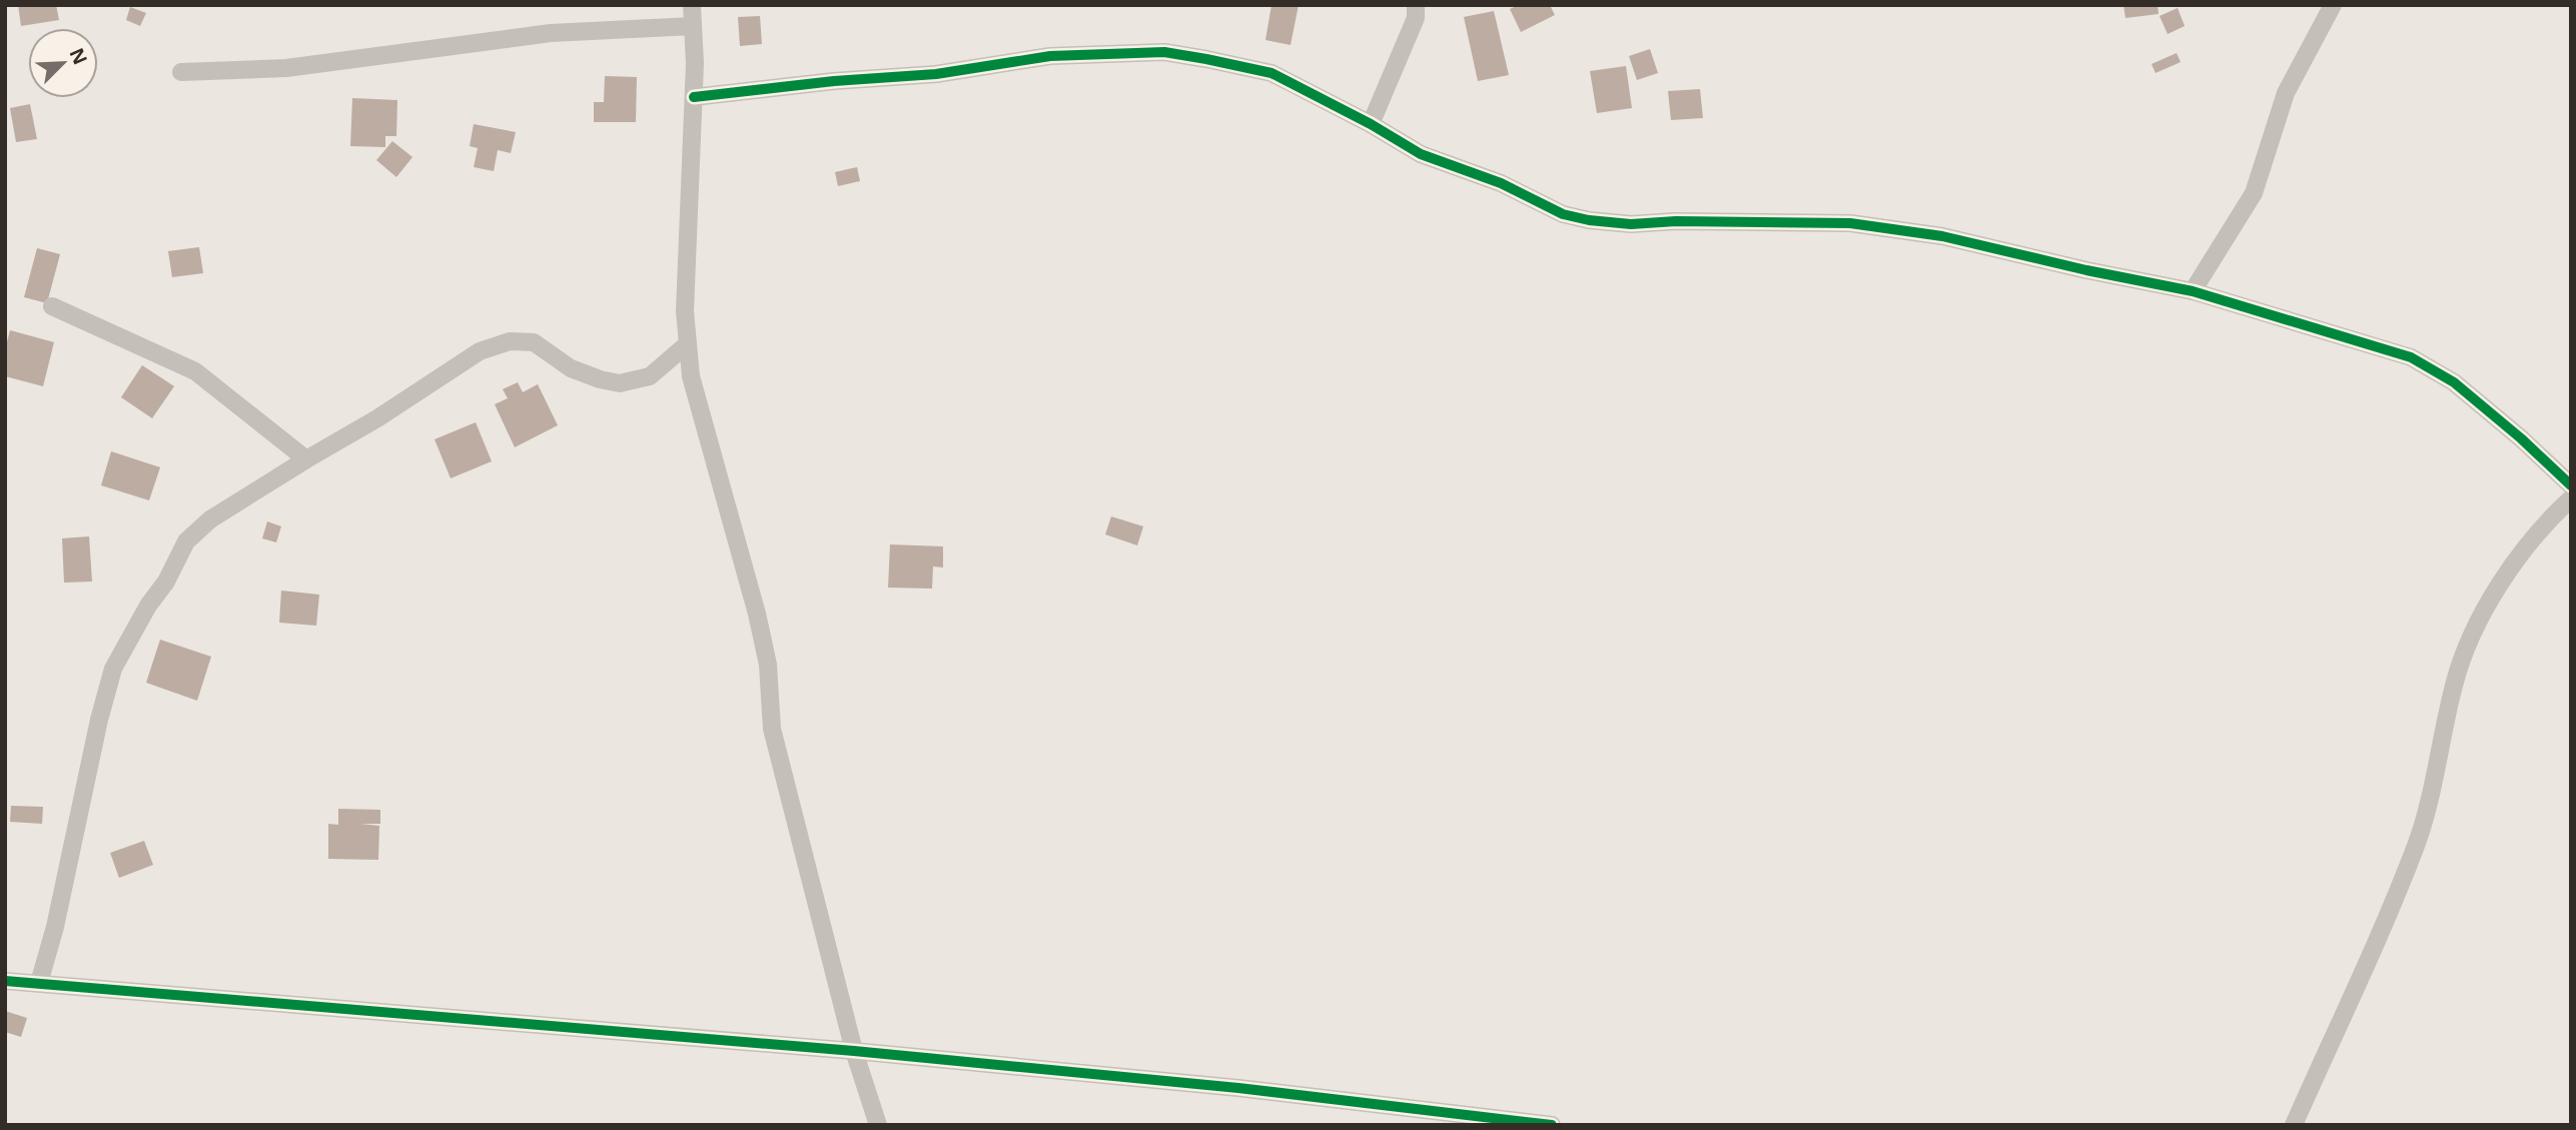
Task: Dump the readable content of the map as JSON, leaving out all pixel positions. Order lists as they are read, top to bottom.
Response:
{
  "north": "top right"
}
